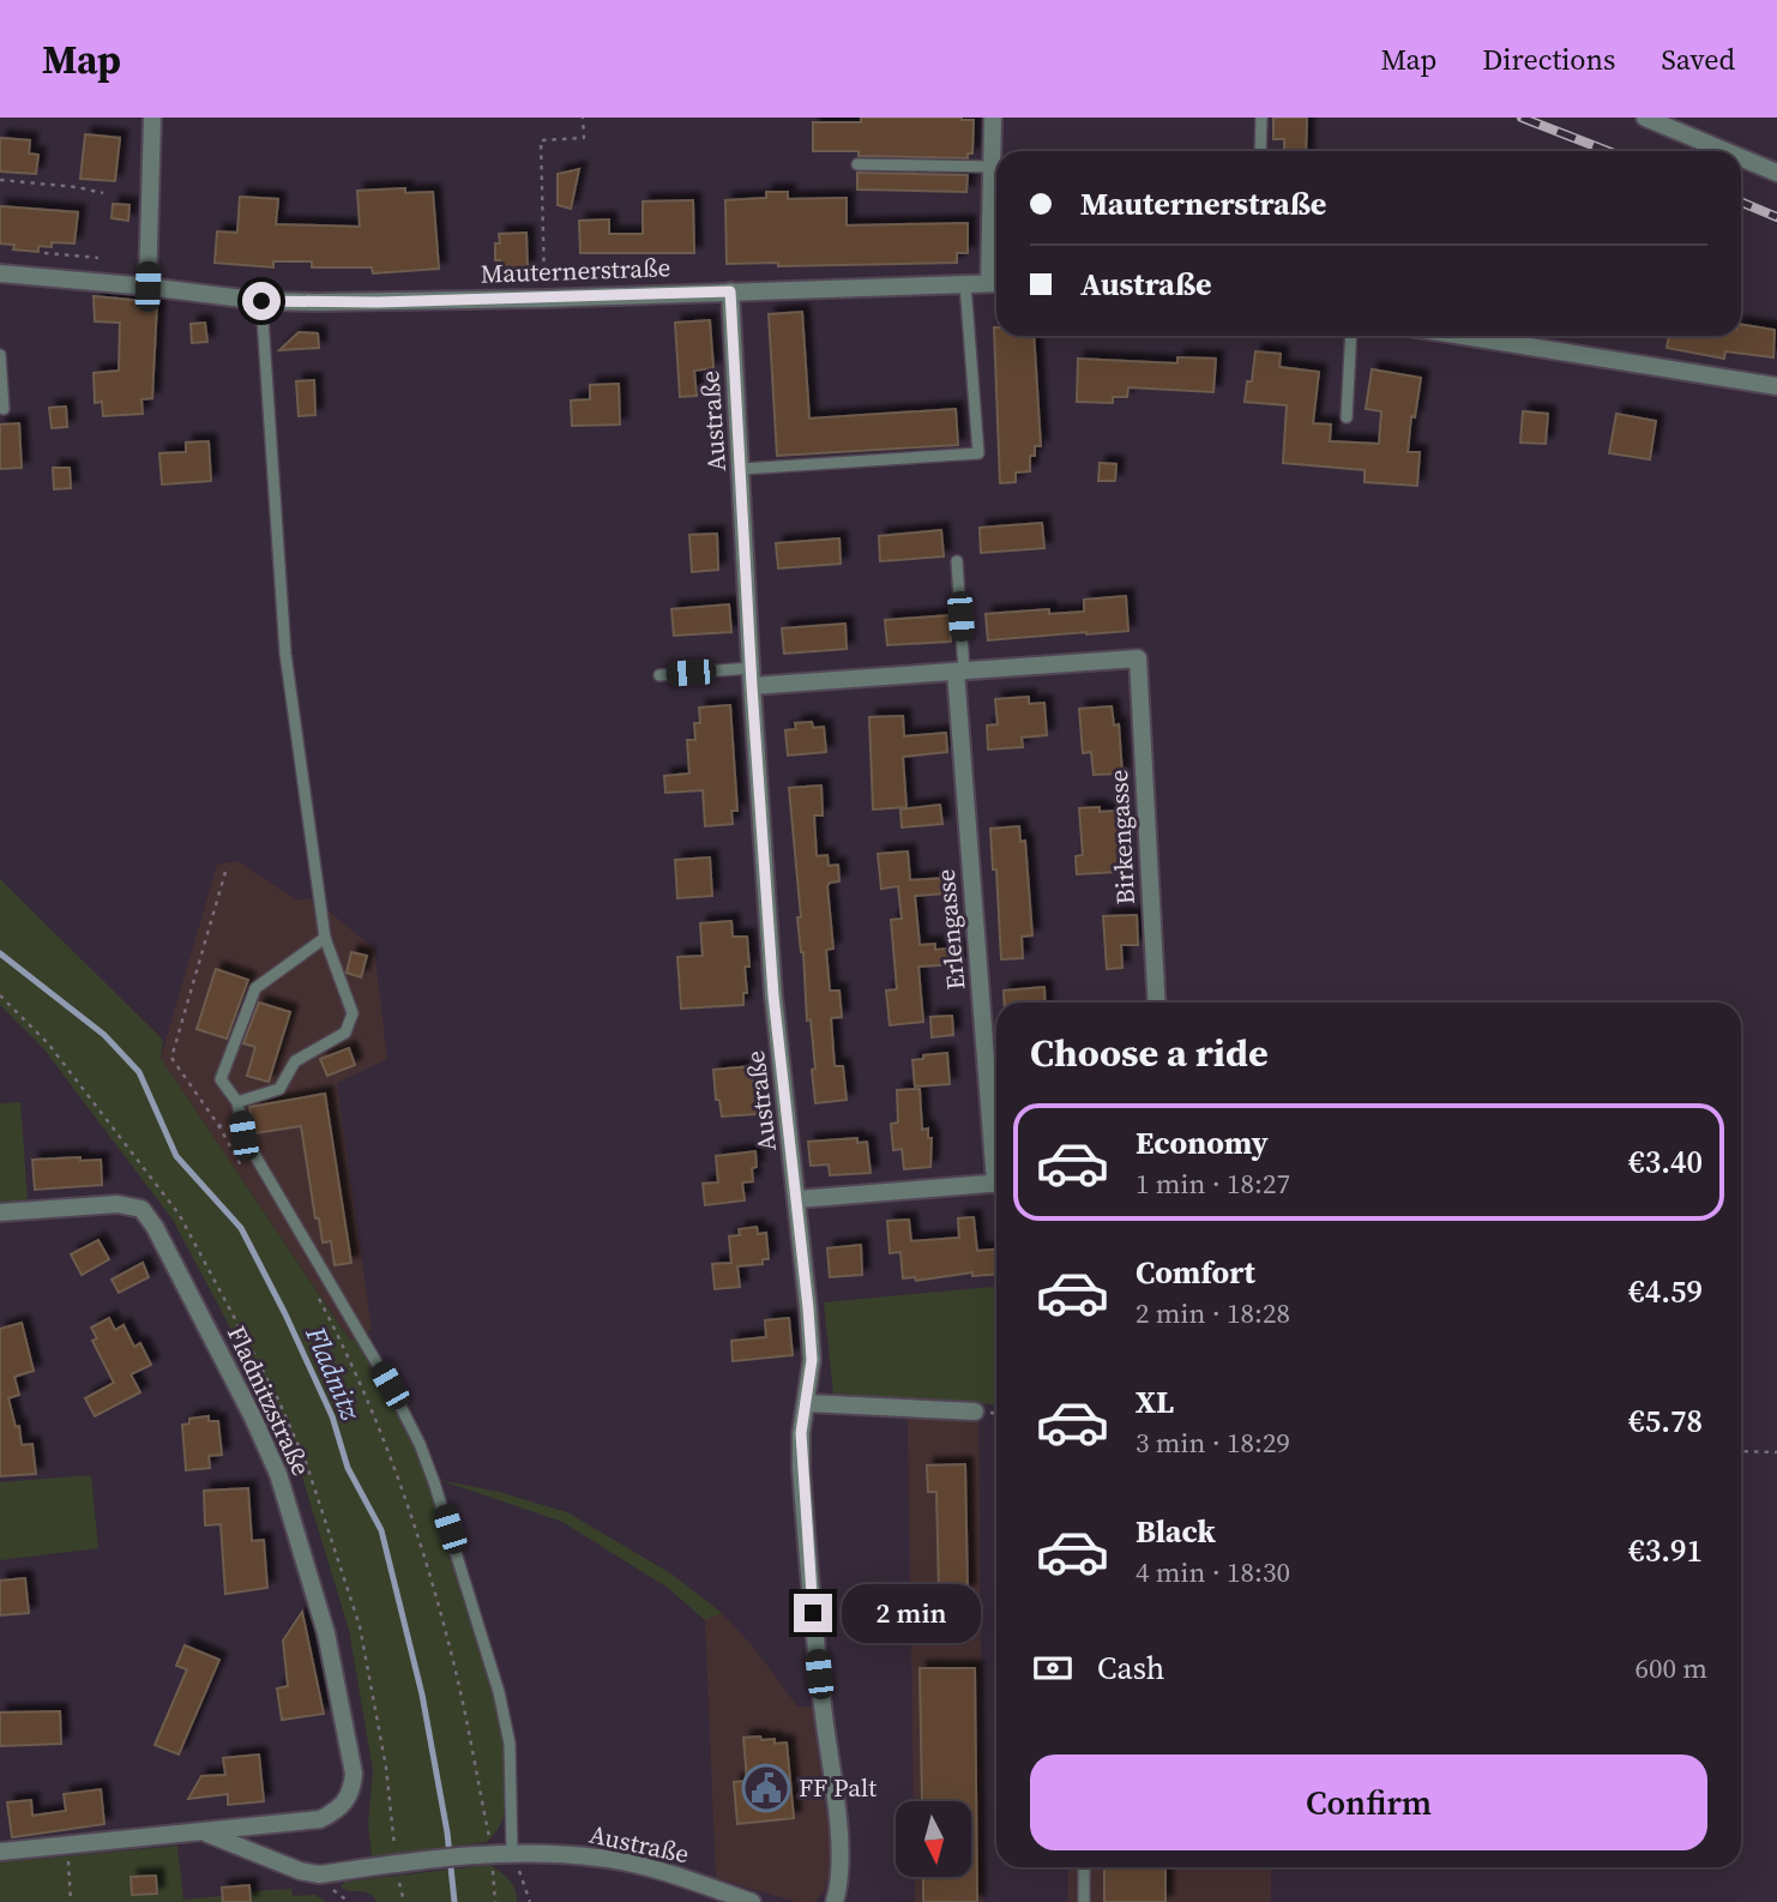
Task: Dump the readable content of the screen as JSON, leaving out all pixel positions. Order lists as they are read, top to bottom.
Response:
{
  "streets": {
    "street": [
      "Mauternerstraße",
      "Austraße",
      "Birkengasse",
      "Erlengasse",
      "Fladnitzstraße"
    ]
  },
  "crossings": [
    ["Mauternerstraße", "Austraße"],
    ["Austraße", "Fladnitzstraße"],
    ["Birkengasse", "Erlengasse"]
  ],
  "water": ["Fladnitz"],
  "places": {
    "public building": ["FF Palt"]
  },
  "north": "bottom",
  "page": {
    "header": "Map",
    "nav": ["Map", "Directions", "Saved"],
    "banner": ["Mauternerstraße", "Austraße"],
    "heading": "Choose a ride",
    "list": [
      {
        "name": "Economy",
        "note": "1 min · 18:27",
        "value": "€3.40"
      },
      {
        "name": "Comfort",
        "note": "2 min · 18:28",
        "value": "€4.59"
      },
      {
        "name": "XL",
        "note": "3 min · 18:29",
        "value": "€5.78"
      },
      {
        "name": "Black",
        "note": "4 min · 18:30",
        "value": "€3.91"
      }
    ],
    "bubble": "2 min",
    "pay": ["Cash", "600 m"],
    "buttons": "Confirm"
  }
}
